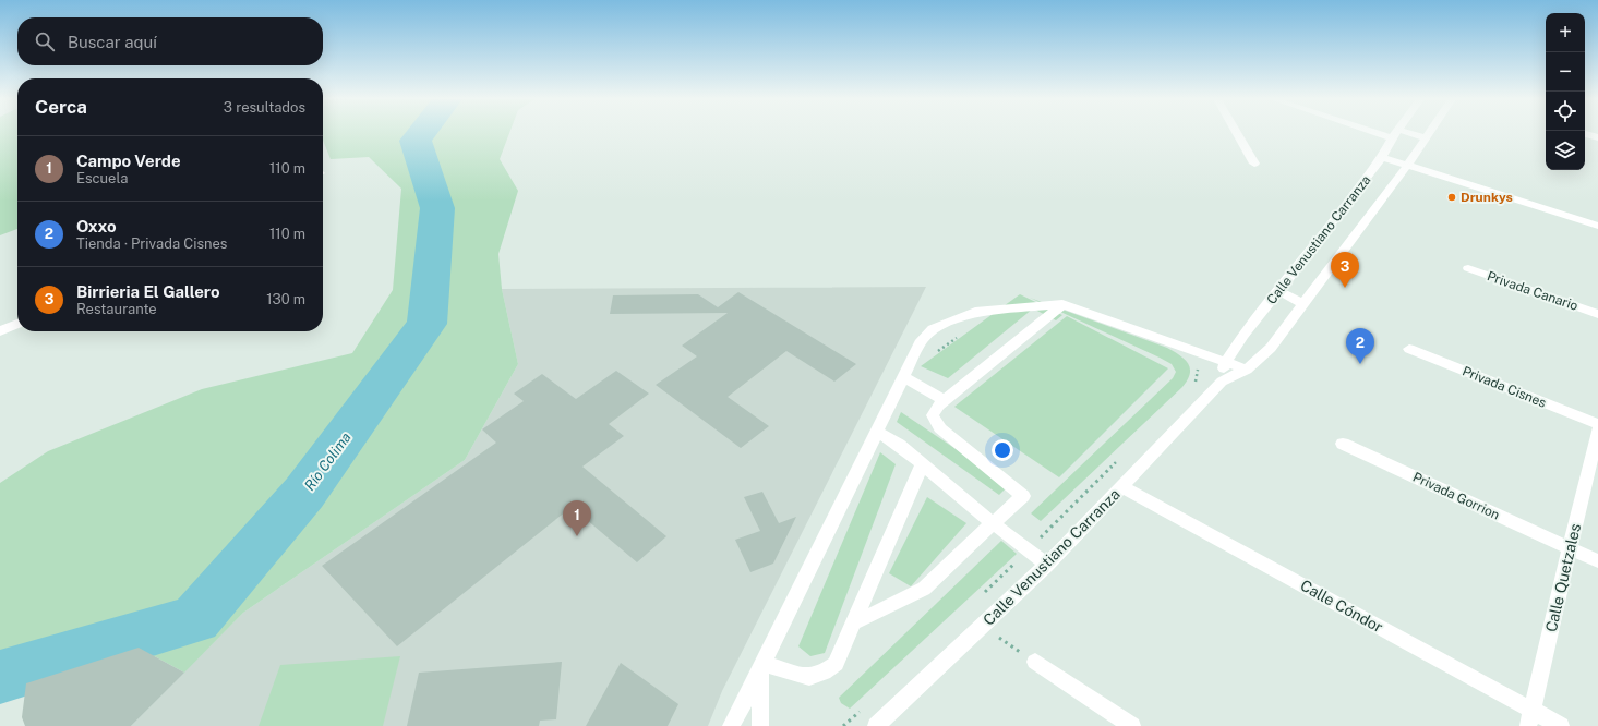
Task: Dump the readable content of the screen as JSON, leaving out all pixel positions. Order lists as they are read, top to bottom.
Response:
{
  "streets": {
    "street": [
      "Calle Venustiano Carranza",
      "Privada Canario",
      "Privada Cisnes",
      "Privada Gorrion",
      "Calle Quetzales",
      "Calle Cóndor"
    ]
  },
  "crossings": [
    ["Calle Venustiano Carranza", "Calle Cóndor"],
    ["Privada Gorrion", "Calle Quetzales"],
    ["Calle Quetzales", "Calle Cóndor"]
  ],
  "water": ["Río Colima"],
  "places": ["Drunkys"],
  "page": {
    "map_buttons": ["+", "−"],
    "search": "Buscar aquí",
    "heading": ["Cerca", "3 resultados"],
    "list": [
      {
        "mark": "1",
        "name": "Campo Verde",
        "note": "Escuela",
        "value": "110 m"
      },
      {
        "mark": "2",
        "name": "Oxxo",
        "note": "Tienda · Privada Cisnes",
        "value": "110 m"
      },
      {
        "mark": "3",
        "name": "Birrieria El Gallero",
        "note": "Restaurante",
        "value": "130 m"
      }
    ],
    "pins": ["3", "2", "1"]
  }
}
